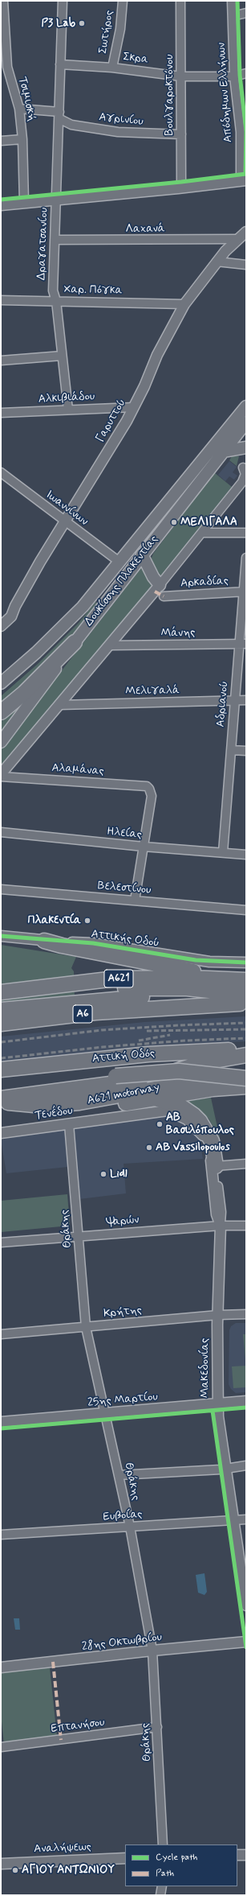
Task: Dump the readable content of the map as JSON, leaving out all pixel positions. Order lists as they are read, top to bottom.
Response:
{
  "streets": {
    "highway": ["Α6", "Αττική Οδός", "A621 motorway"],
    "main road": ["Δουκίσσης Πλακεντίας"],
    "street": [
      "Σωτήρος",
      "Σκρα",
      "Απόδημων Ελλήνων",
      "Βουλγαροκτόνου",
      "Τσιμισκή",
      "Αγρινίου",
      "Λαχανά",
      "Δραγατσανίου",
      "Χαρ. Πόγκα",
      "Αλκιβιάδου",
      "Γαρυττού",
      "Ιωαννίνων",
      "Αρκαδίας",
      "Μάνης",
      "Μελιγαλά",
      "Αδριανού",
      "Αλαμάνας",
      "Ηλείας",
      "Βελεστίνου",
      "Αττικής Οδού",
      "Τενέδου",
      "Ψαρών",
      "Θράκης",
      "Κρήτης",
      "Μακεδονίας",
      "25ης Μαρτίου",
      "Ευβοίας",
      "28ης Οκτωβρίου",
      "Επτανήσου",
      "Αναλήψεως"
    ]
  },
  "crossings": [
    ["Σωτήρος", "Σκρα"],
    ["Σκρα", "Απόδημων Ελλήνων"],
    ["Σκρα", "Βουλγαροκτόνου"],
    ["Σκρα", "Δραγατσανίου"],
    ["Βουλγαροκτόνου", "Αγρινίου"],
    ["Τσιμισκή", "Αγρινίου"],
    ["Αγρινίου", "Δραγατσανίου"],
    ["Λαχανά", "Δραγατσανίου"],
    ["Λαχανά", "Γαρυττού"],
    ["Δραγατσανίου", "Χαρ. Πόγκα"],
    ["Δραγατσανίου", "Αλκιβιάδου"],
    ["Χαρ. Πόγκα", "Γαρυττού"],
    ["Αλκιβιάδου", "Γαρυττού"],
    ["Γαρυττού", "Ιωαννίνων"],
    ["Ιωαννίνων", "Δουκίσσης Πλακεντίας"],
    ["Αρκαδίας", "Αδριανού"],
    ["Μάνης", "Αδριανού"],
    ["Μελιγαλά", "Αδριανού"],
    ["Αδριανού", "Ηλείας"],
    ["Αλαμάνας", "Ηλείας"],
    ["Τενέδου", "Θράκης"],
    ["Τενέδου", "Μακεδονίας"],
    ["Ψαρών", "Θράκης"],
    ["Ψαρών", "Μακεδονίας"],
    ["Θράκης", "Κρήτης"],
    ["Θράκης", "25ης Μαρτίου"],
    ["Θράκης", "Ευβοίας"],
    ["Θράκης", "28ης Οκτωβρίου"],
    ["Θράκης", "Επτανήσου"],
    ["Κρήτης", "Μακεδονίας"],
    ["Μακεδονίας", "25ης Μαρτίου"],
    ["Μακεδονίας", "Ευβοίας"]
  ],
  "places": [
    "P3 Lab",
    "ΜΕΛΙΓΑΛΑ",
    "Πλακεντία",
    "ΑΒ Βασιλόπουλος",
    "AB Vassilopoulos",
    "Lidl",
    "ΑΓΙΟΥ ΑΝΤΩΝΙΟΥ"
  ],
  "legend": ["Cycle path", "Path"]
}
